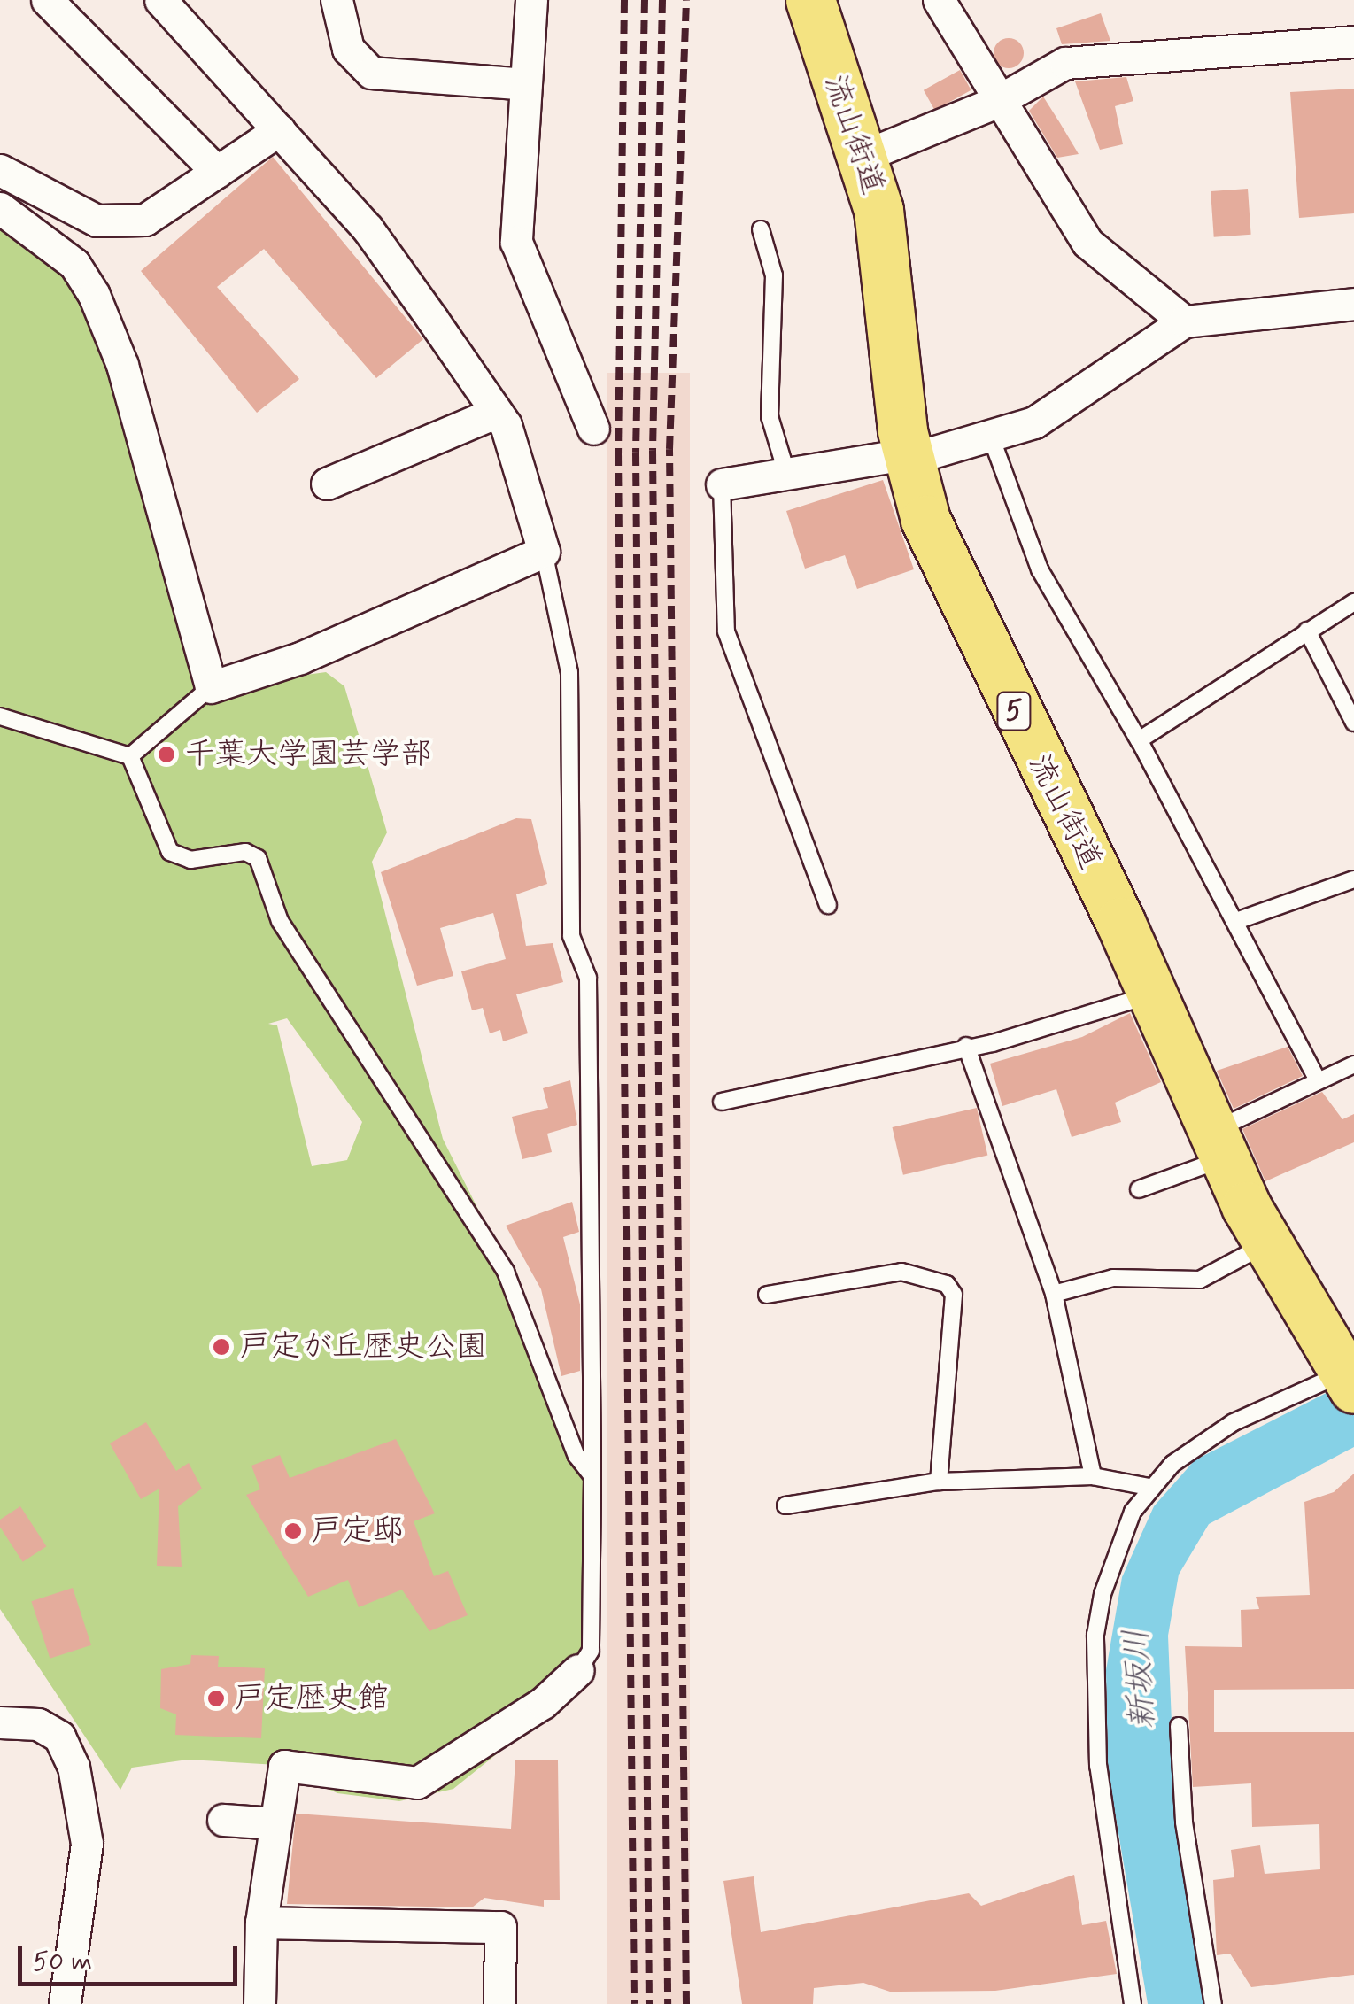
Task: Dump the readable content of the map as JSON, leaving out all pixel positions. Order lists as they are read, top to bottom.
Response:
{
  "streets": {
    "main road": ["流山街道", "5"]
  },
  "water": ["新坂川"],
  "places": [
    "千葉大学園芸学部",
    "戸定が丘歴史公園",
    "戸定邸",
    "戸定歴史館"
  ],
  "scale_bar": "50 m"
}
